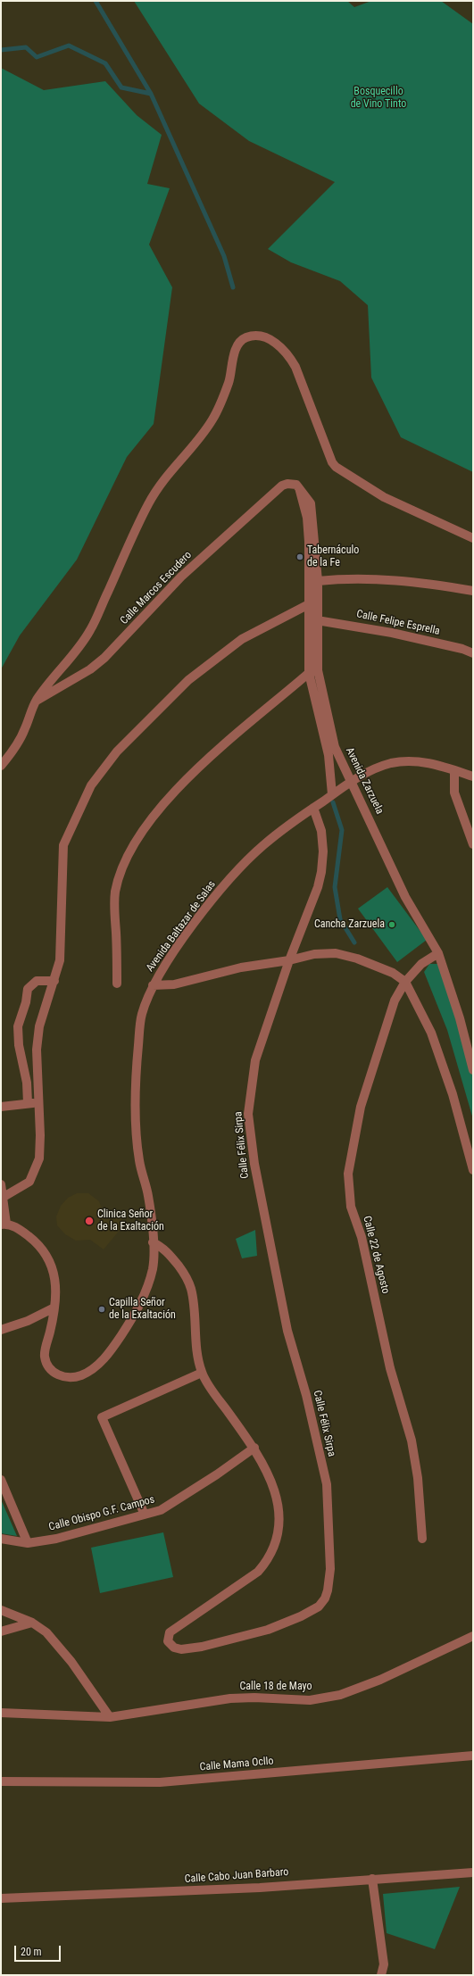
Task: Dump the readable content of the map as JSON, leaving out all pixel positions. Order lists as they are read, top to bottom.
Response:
{
  "streets": {
    "street": [
      "Calle Marcos Escudero",
      "Calle Felipe Esprella",
      "Avenida Zarzuela",
      "Avenida Baltazar de Salas",
      "Calle Félix Sirpa",
      "Calle 22 de Agosto",
      "Calle Obispo G.F. Campos",
      "Calle 18 de Mayo",
      "Calle Mama Ocllo",
      "Calle Cabo Juan Barbaro"
    ]
  },
  "crossings": [
    ["Calle Marcos Escudero", "Avenida Zarzuela"],
    ["Calle Felipe Esprella", "Avenida Zarzuela"],
    ["Avenida Zarzuela", "Avenida Baltazar de Salas"],
    ["Avenida Zarzuela", "Calle 22 de Agosto"],
    ["Avenida Baltazar de Salas", "Calle Félix Sirpa"],
    ["Calle Félix Sirpa", "Calle Obispo G.F. Campos"]
  ],
  "parks": ["Bosquecillo de Vino Tinto"],
  "places": [
    "Tabernáculo de la Fe",
    "Cancha Zarzuela",
    "Clinica Señor de la Exaltación",
    "Capilla Señor de la Exaltación"
  ],
  "scale_bar": "20 m"
}
